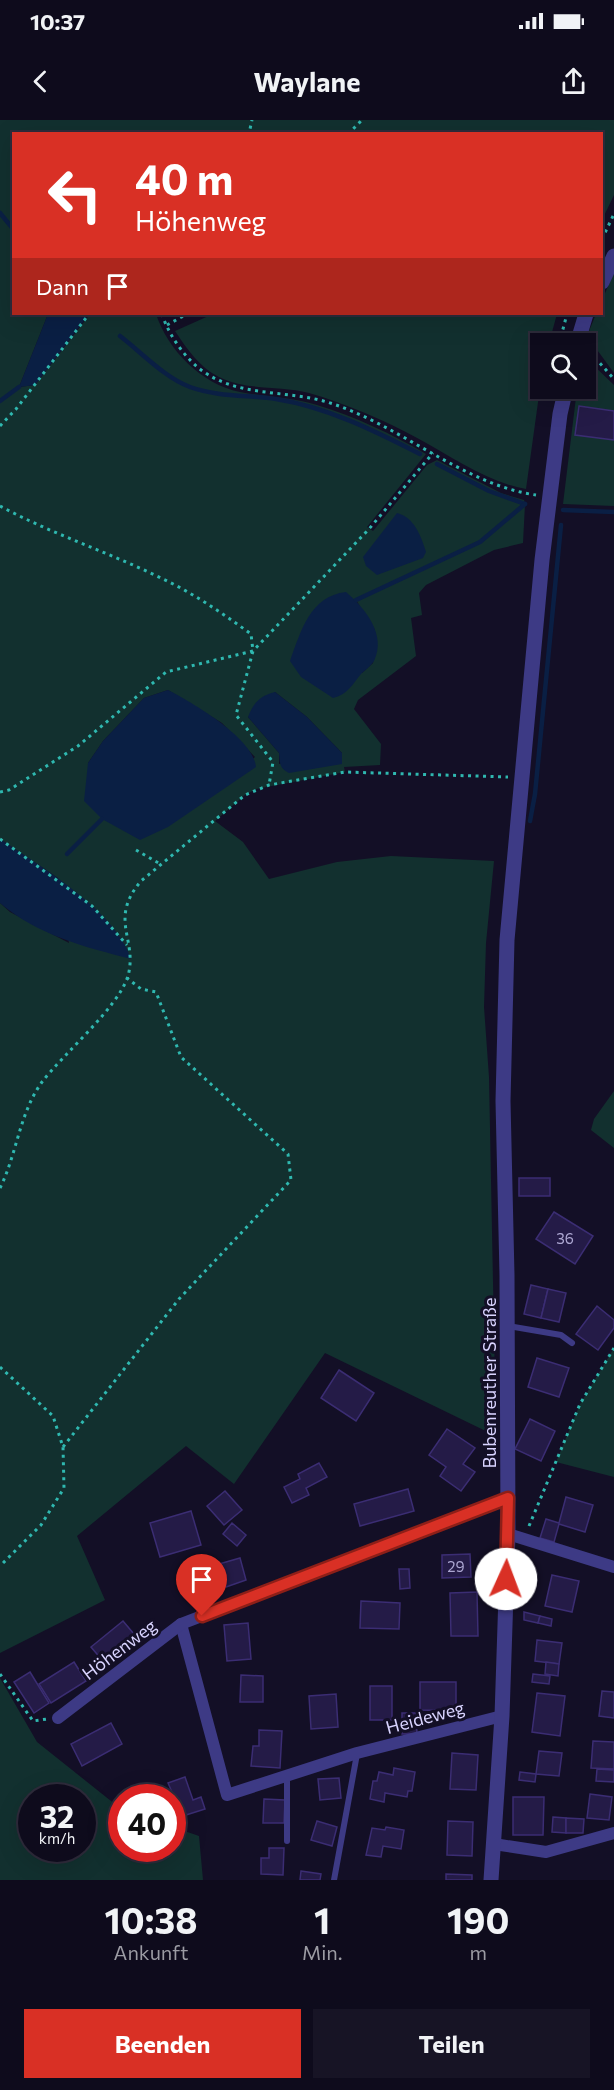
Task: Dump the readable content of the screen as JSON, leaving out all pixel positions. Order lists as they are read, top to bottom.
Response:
{
  "streets": {
    "street": ["Bubenreuther Straße", "Höhenweg", "Heideweg"]
  },
  "crossings": [
    ["Bubenreuther Straße", "Höhenweg"],
    ["Bubenreuther Straße", "Heideweg"],
    ["Höhenweg", "Heideweg"]
  ],
  "house_numbers": ["36", "29"],
  "page": {
    "status": "10:37",
    "header": "Waylane",
    "turn": ["40 m", "Höhenweg"],
    "then": "Dann",
    "speed": "32 km/h",
    "limit": "40",
    "eta": [
      "10:38",
      "Ankunft",
      "1",
      "Min.",
      "190",
      "m"
    ],
    "buttons": ["Beenden", "Teilen"]
  }
}
